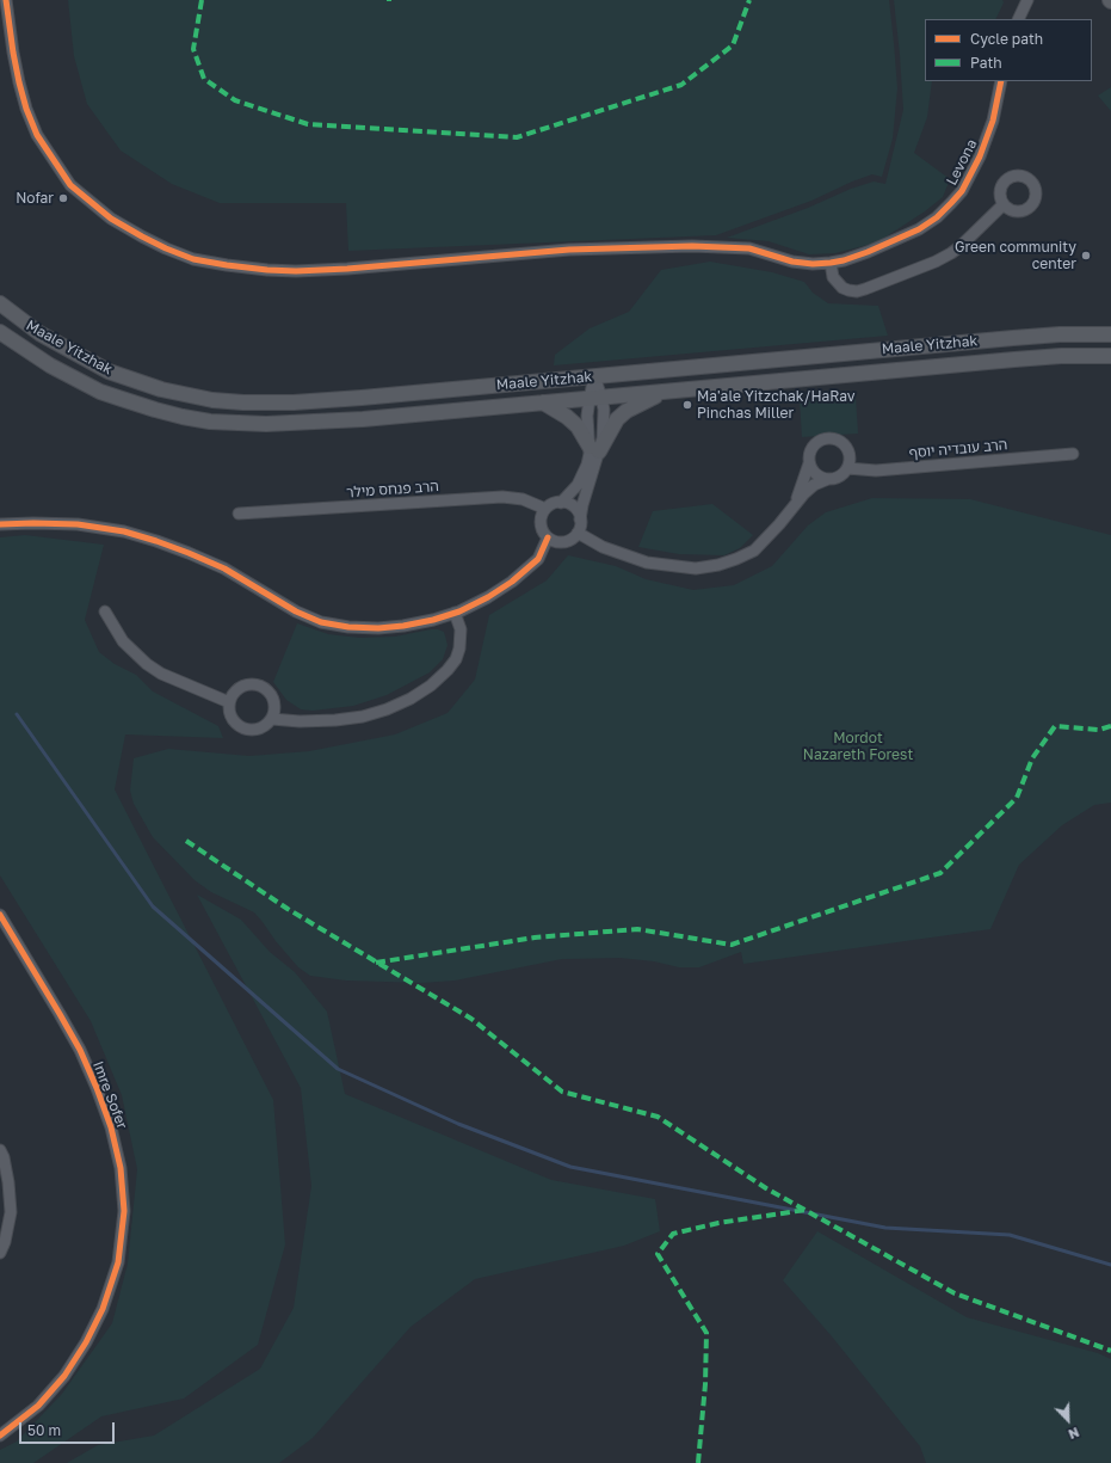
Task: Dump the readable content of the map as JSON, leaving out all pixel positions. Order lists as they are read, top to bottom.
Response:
{
  "streets": {
    "street": [
      "Levona",
      "Maale Yitzhak",
      "הרב עובדיה יוסף",
      "הרב פנחס מילר",
      "Imre Sofer"
    ]
  },
  "parks": ["Mordot Nazareth Forest"],
  "places": ["Nofar", "Green community center", "Ma'ale Yitzchak/HaRav Pinchas Miller"],
  "legend": ["Cycle path", "Path"],
  "scale_bar": "50 m",
  "north": "bottom right"
}
